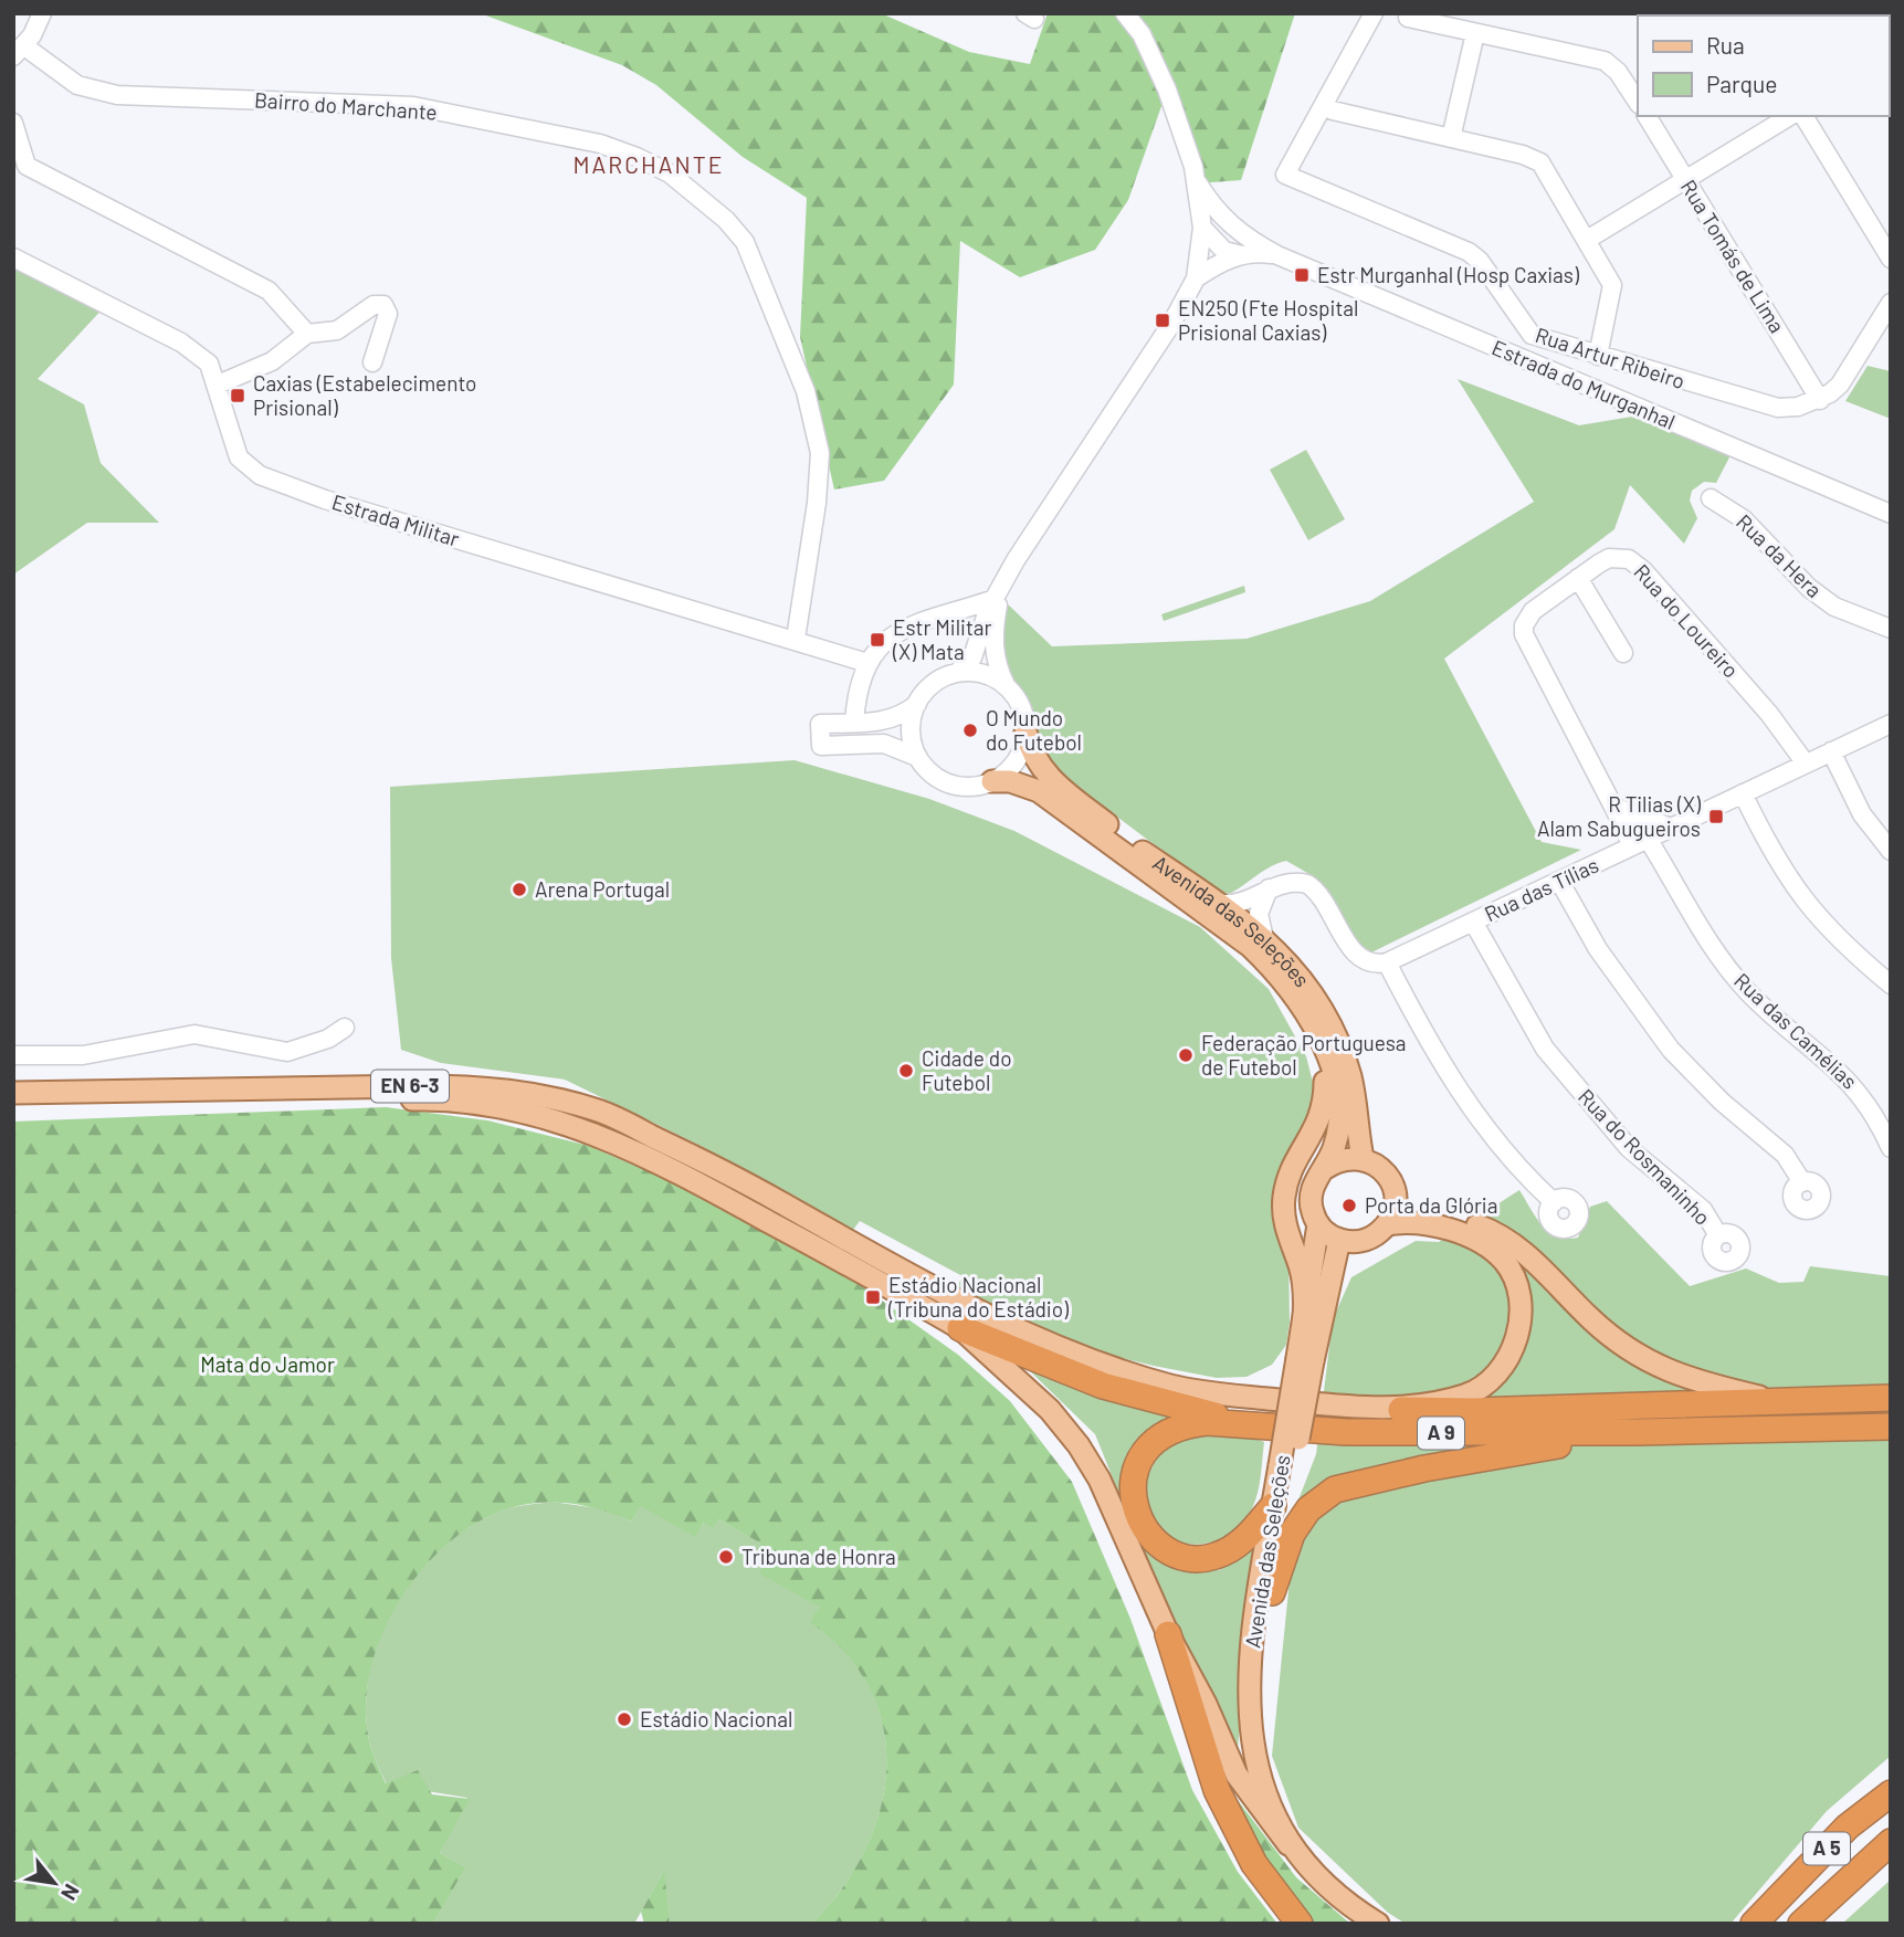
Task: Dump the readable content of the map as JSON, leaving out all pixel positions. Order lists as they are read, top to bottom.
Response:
{
  "streets": {
    "highway": ["A 9", "A 5"],
    "main road": ["Avenida das Seleções", "EN 6-3"],
    "street": [
      "Bairro do Marchante",
      "Rua Tomás de Lima",
      "Rua Artur Ribeiro",
      "Estrada do Murganhal",
      "Estrada Militar",
      "Rua da Hera",
      "Rua do Loureiro",
      "Rua das Tílias",
      "Rua das Camélias",
      "Rua do Rosmaninho"
    ]
  },
  "crossings": [
    ["Bairro do Marchante", "Estrada Militar"],
    ["Rua Tomás de Lima", "Rua Artur Ribeiro"],
    ["Rua do Loureiro", "Rua das Tílias"],
    ["Rua do Loureiro", "Rua das Camélias"],
    ["Rua das Tílias", "Rua das Camélias"],
    ["Rua das Tílias", "Rua do Rosmaninho"],
    ["EN 6-3", "A 9"]
  ],
  "districts": ["MARCHANTE"],
  "parks": ["Mata do Jamor"],
  "places": {
    "transit": [
      "Estr Murganhal (Hosp Caxias)",
      "EN250 (Fte Hospital Prisional Caxias)",
      "Caxias (Estabelecimento Prisional)",
      "Estr Militar (X) Mata",
      "R Tilias (X) Alam Sabugueiros",
      "Estádio Nacional (Tribuna do Estádio)"
    ],
    "other": [
      "O Mundo do Futebol",
      "Arena Portugal",
      "Federação Portuguesa de Futebol",
      "Cidade do Futebol",
      "Porta da Glória",
      "Tribuna de Honra",
      "Estádio Nacional"
    ]
  },
  "legend": ["Rua", "Parque"],
  "north": "bottom right"
}
